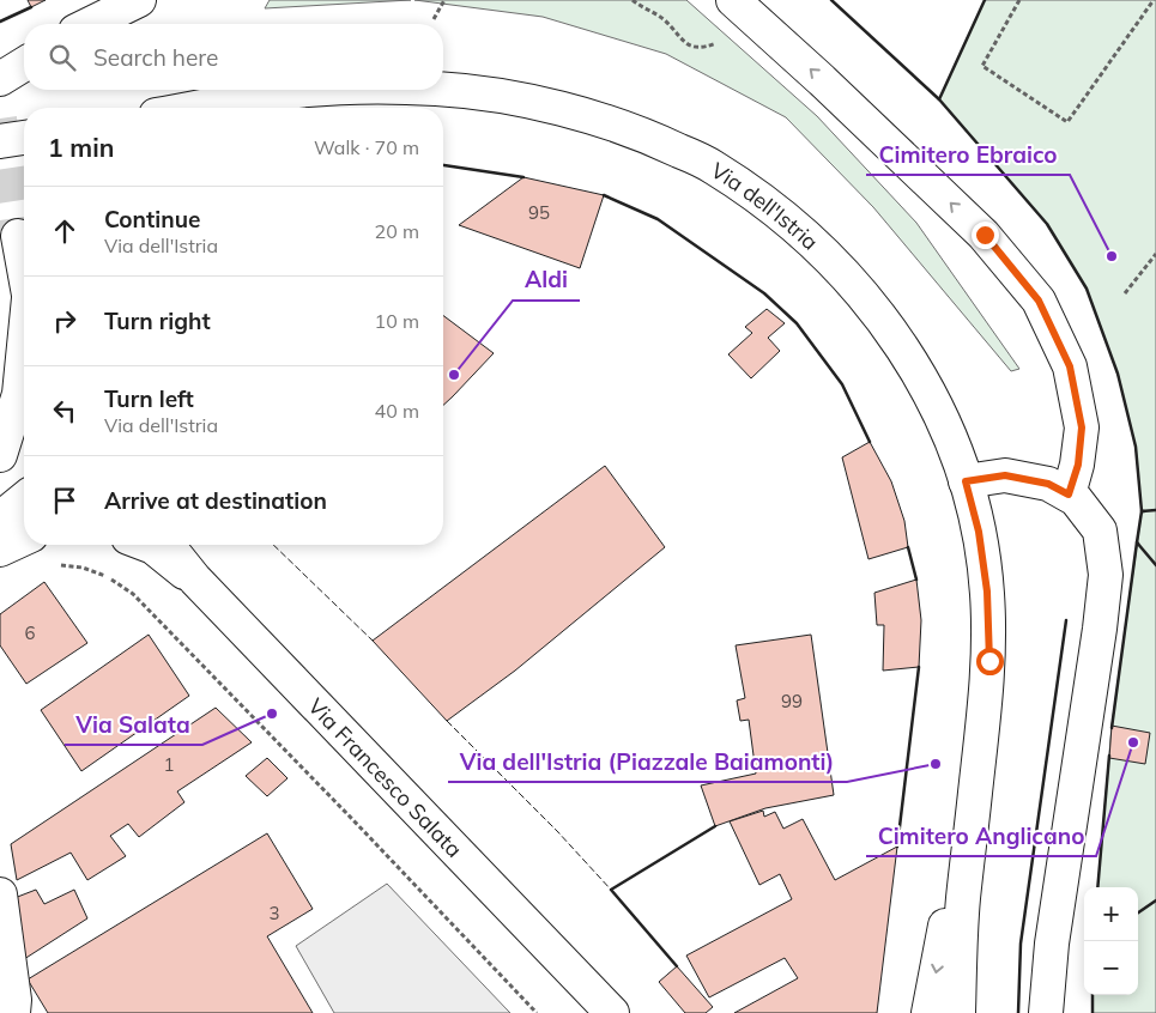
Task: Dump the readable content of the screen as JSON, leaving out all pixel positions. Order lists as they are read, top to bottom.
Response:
{
  "streets": {
    "main road": ["Via dell'Istria", "Via Francesco Salata"]
  },
  "places": [
    "Cimitero Ebraico",
    "Aldi",
    "Via Salata",
    "Cimitero Anglicano",
    "Via dell'Istria (Piazzale Baiamonti)"
  ],
  "house_numbers": [
    "95",
    "6",
    "99",
    "1",
    "3"
  ],
  "page": {
    "search": "Search here",
    "heading": ["1 min", "Walk · 70 m"],
    "list": [
      ["Continue", "Via dell'Istria", "20 m"],
      ["Turn right", "10 m"],
      ["Turn left", "Via dell'Istria", "40 m"],
      "Arrive at destination"
    ],
    "map_buttons": ["+", "−"]
  }
}
